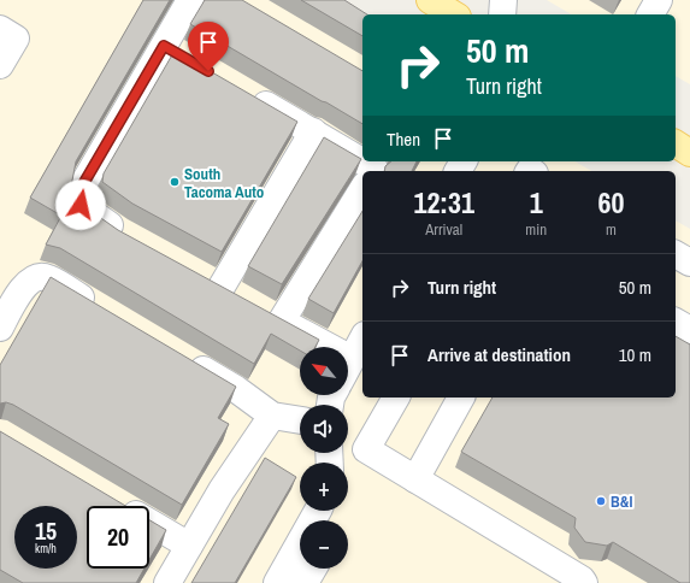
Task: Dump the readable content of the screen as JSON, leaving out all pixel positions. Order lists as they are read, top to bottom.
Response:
{
  "places": ["South Tacoma Auto", "B&I"],
  "north": "top left",
  "page": {
    "turn": ["50 m", "Turn right"],
    "then": "Then",
    "eta": [
      "12:31",
      "Arrival",
      "1",
      "min",
      "60",
      "m"
    ],
    "list": [
      {
        "name": "Turn right",
        "value": "50 m"
      },
      {
        "name": "Arrive at destination",
        "value": "10 m"
      }
    ],
    "map_buttons": ["+", "−"],
    "speed": "15 km/h",
    "limit": "20"
  }
}
